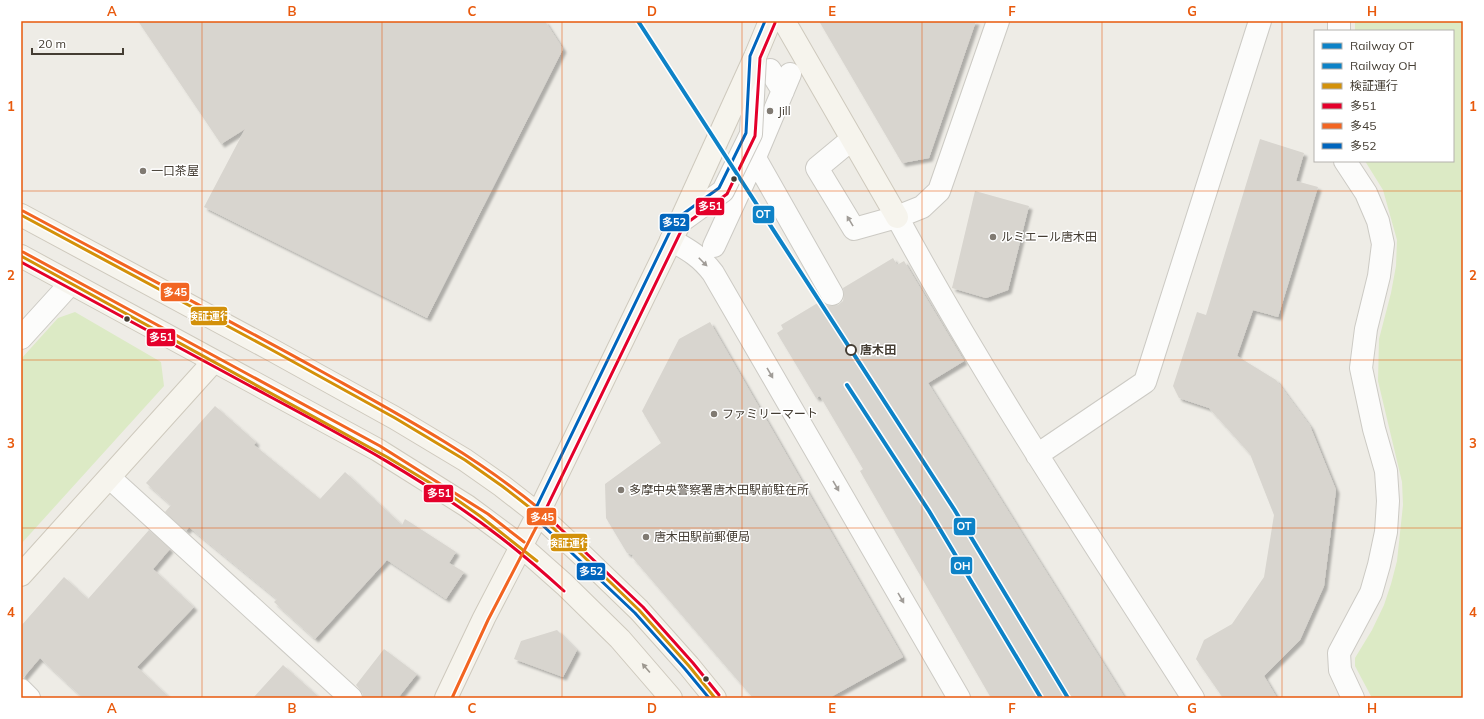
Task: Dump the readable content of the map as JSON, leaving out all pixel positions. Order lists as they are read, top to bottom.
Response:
{
  "places": [
    "Jill",
    "一口茶屋",
    "ルミエール唐木田",
    "唐木田",
    "ファミリーマート",
    "多摩中央警察署唐木田駅前駐在所",
    "唐木田駅前郵便局"
  ],
  "lines": [
    "rail line OT",
    "transit line 多52",
    "transit line 多51",
    "transit line 多45",
    "transit line 検証運行",
    "rail line OH"
  ],
  "legend": [
    "Railway OT",
    "Railway OH",
    "検証運行",
    "多51",
    "多45",
    "多52"
  ],
  "scale_bar": "20 m",
  "grid": {
    "columns": [
      "A",
      "B",
      "C",
      "D",
      "E",
      "F",
      "G",
      "H"
    ],
    "rows": [
      "1",
      "2",
      "3",
      "4"
    ]
  }
}
